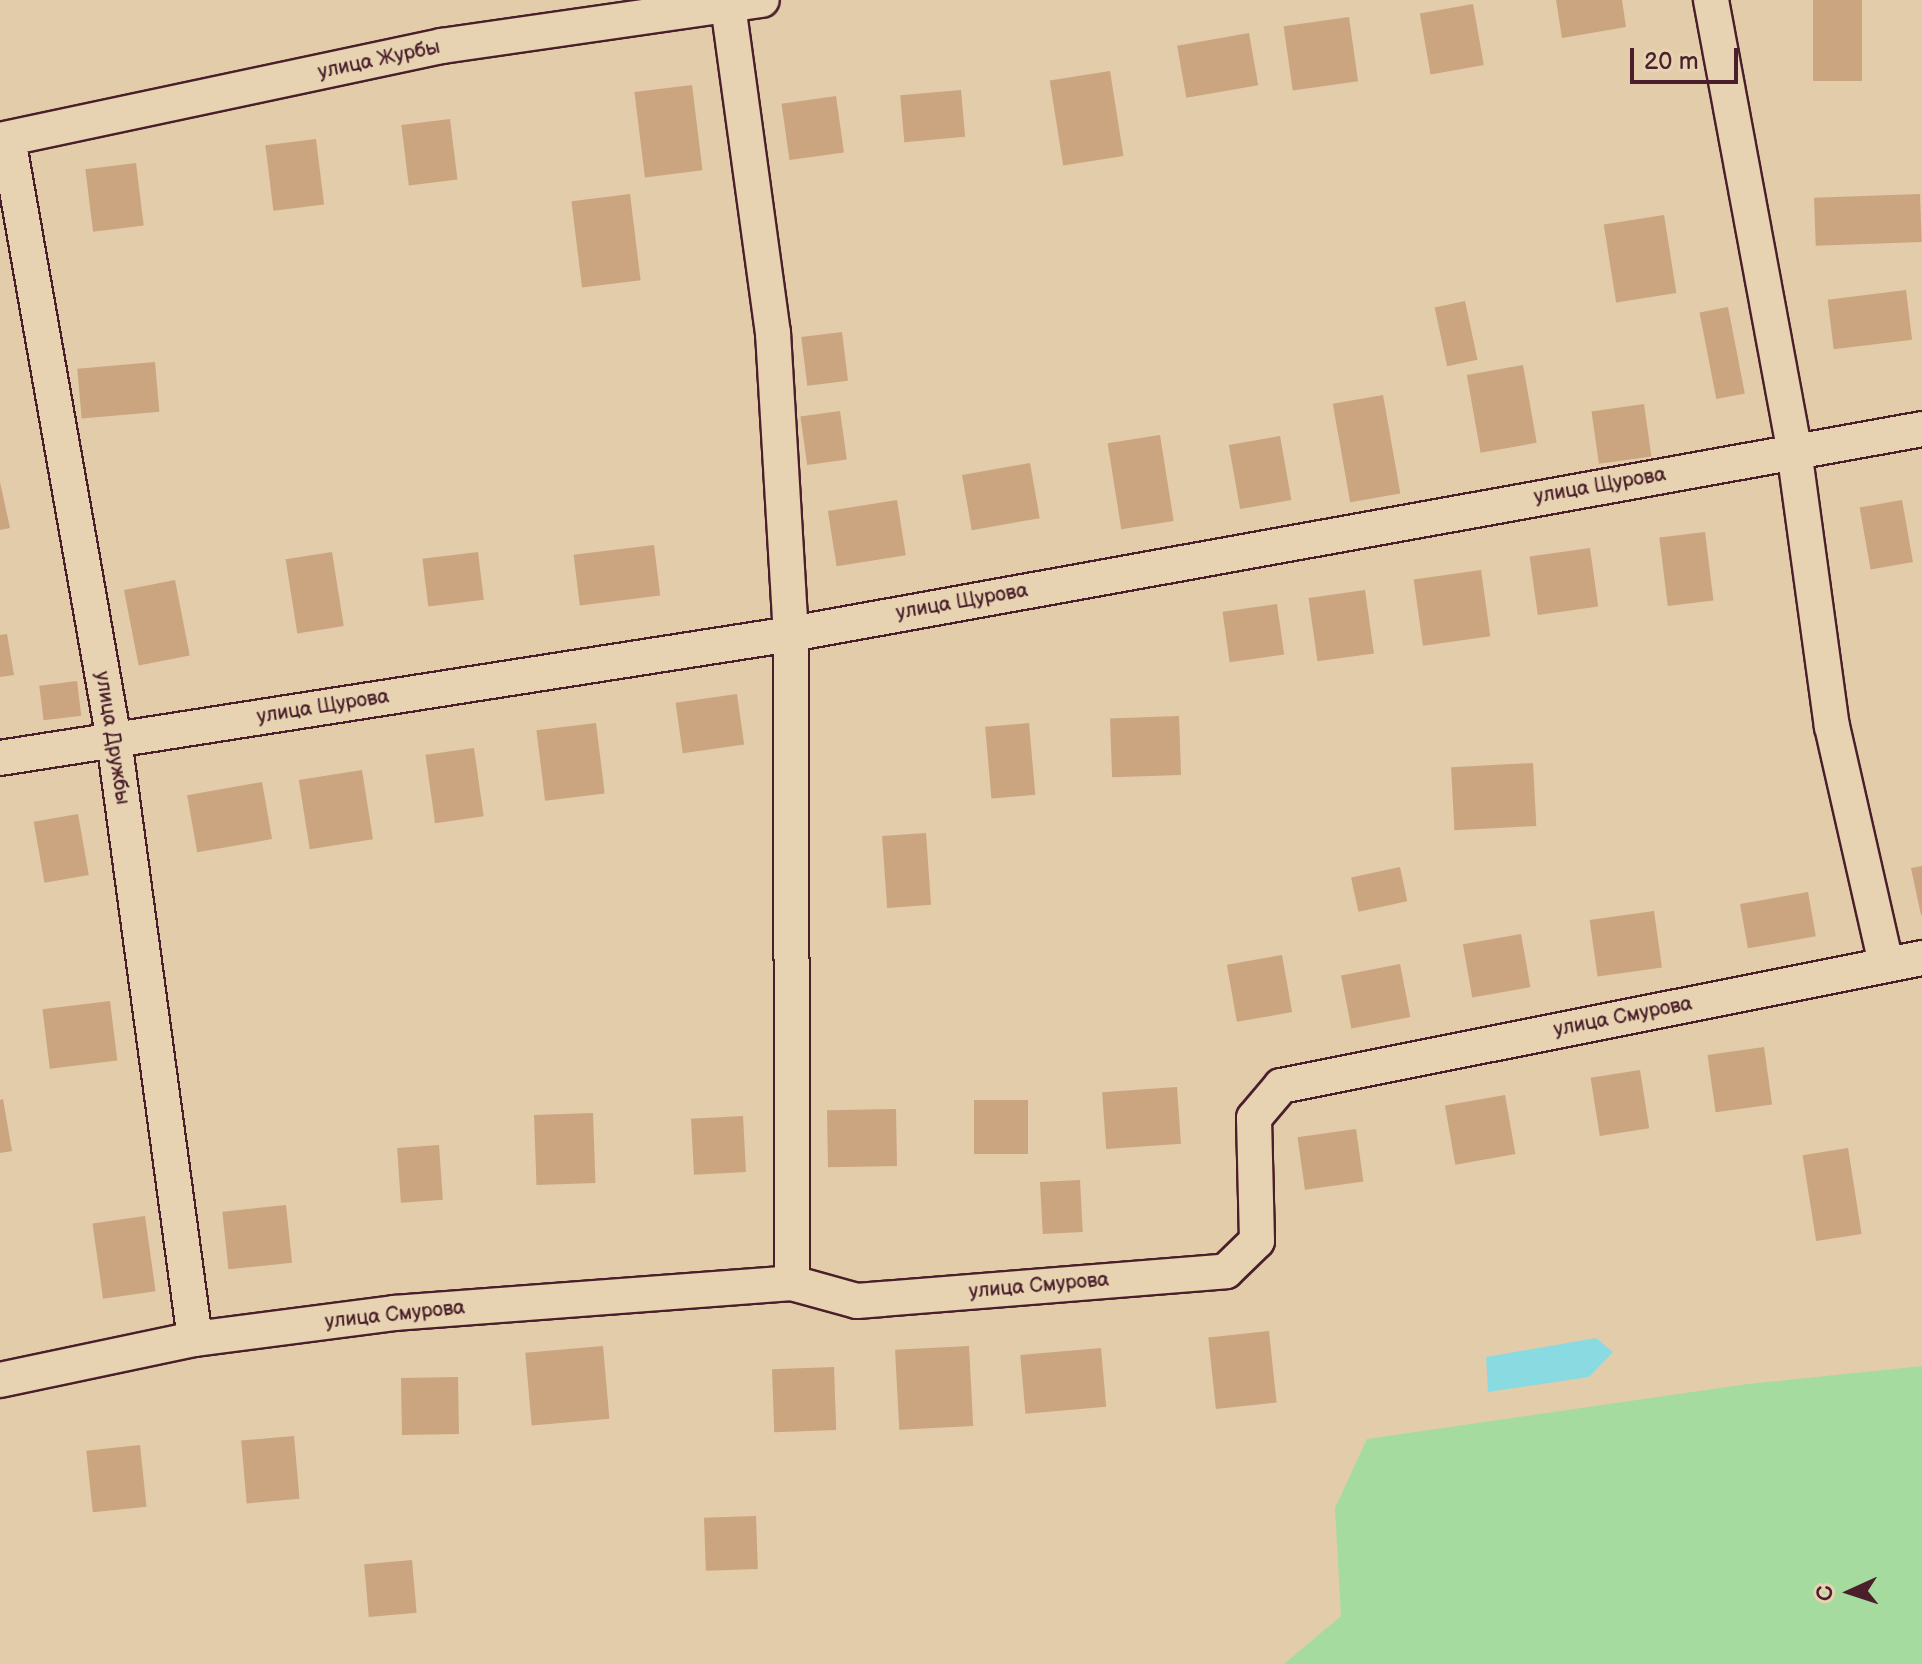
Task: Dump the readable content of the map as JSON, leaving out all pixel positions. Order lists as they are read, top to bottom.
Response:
{
  "streets": {
    "street": [
      "улица Журбы",
      "улица Щурова",
      "улица Дружбы",
      "улица Смурова"
    ]
  },
  "crossings": [
    ["улица Журбы", "улица Дружбы"],
    ["улица Щурова", "улица Дружбы"],
    ["улица Дружбы", "улица Смурова"]
  ],
  "scale_bar": "20 m",
  "north": "left"
}
